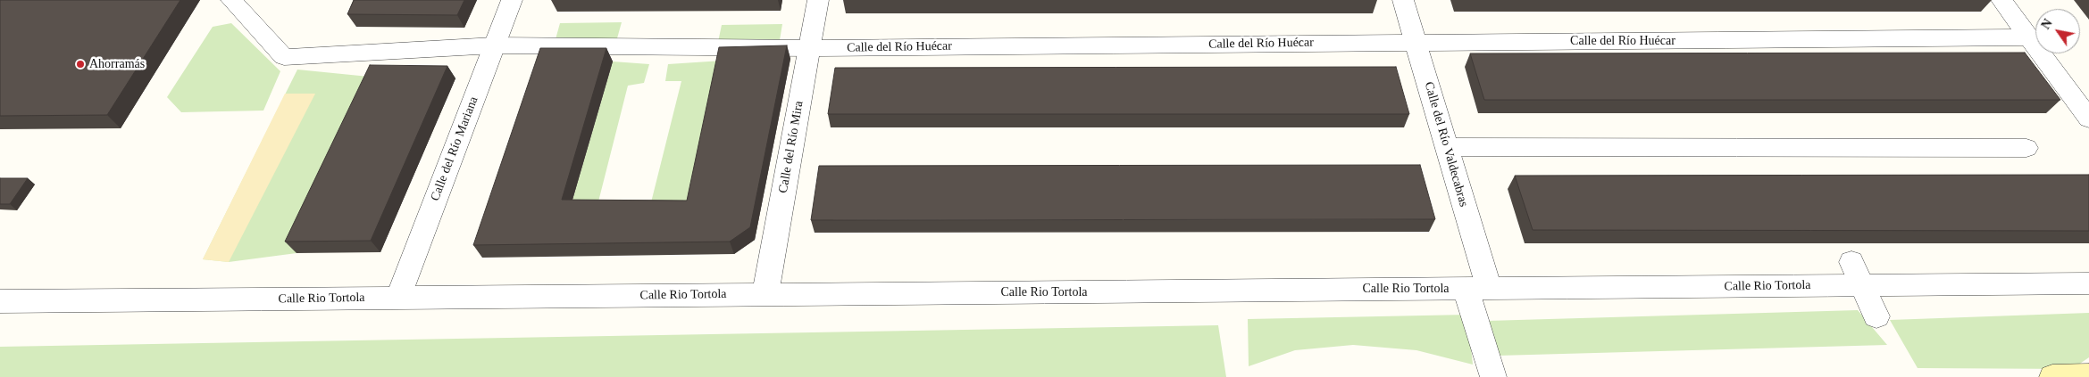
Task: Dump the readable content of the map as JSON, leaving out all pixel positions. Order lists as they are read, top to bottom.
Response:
{
  "streets": {
    "street": [
      "Calle del Río Huécar",
      "Calle del Río Valdecabras",
      "Calle del Río Mira",
      "Calle del Río Mariana",
      "Calle Rio Tortola"
    ]
  },
  "crossings": [
    ["Calle del Río Huécar", "Calle del Río Valdecabras"],
    ["Calle del Río Huécar", "Calle del Río Mira"],
    ["Calle del Río Huécar", "Calle del Río Mariana"],
    ["Calle del Río Valdecabras", "Calle Rio Tortola"],
    ["Calle del Río Mira", "Calle Rio Tortola"],
    ["Calle del Río Mariana", "Calle Rio Tortola"]
  ],
  "places": ["Ahorramás"],
  "north": "top left"
}
